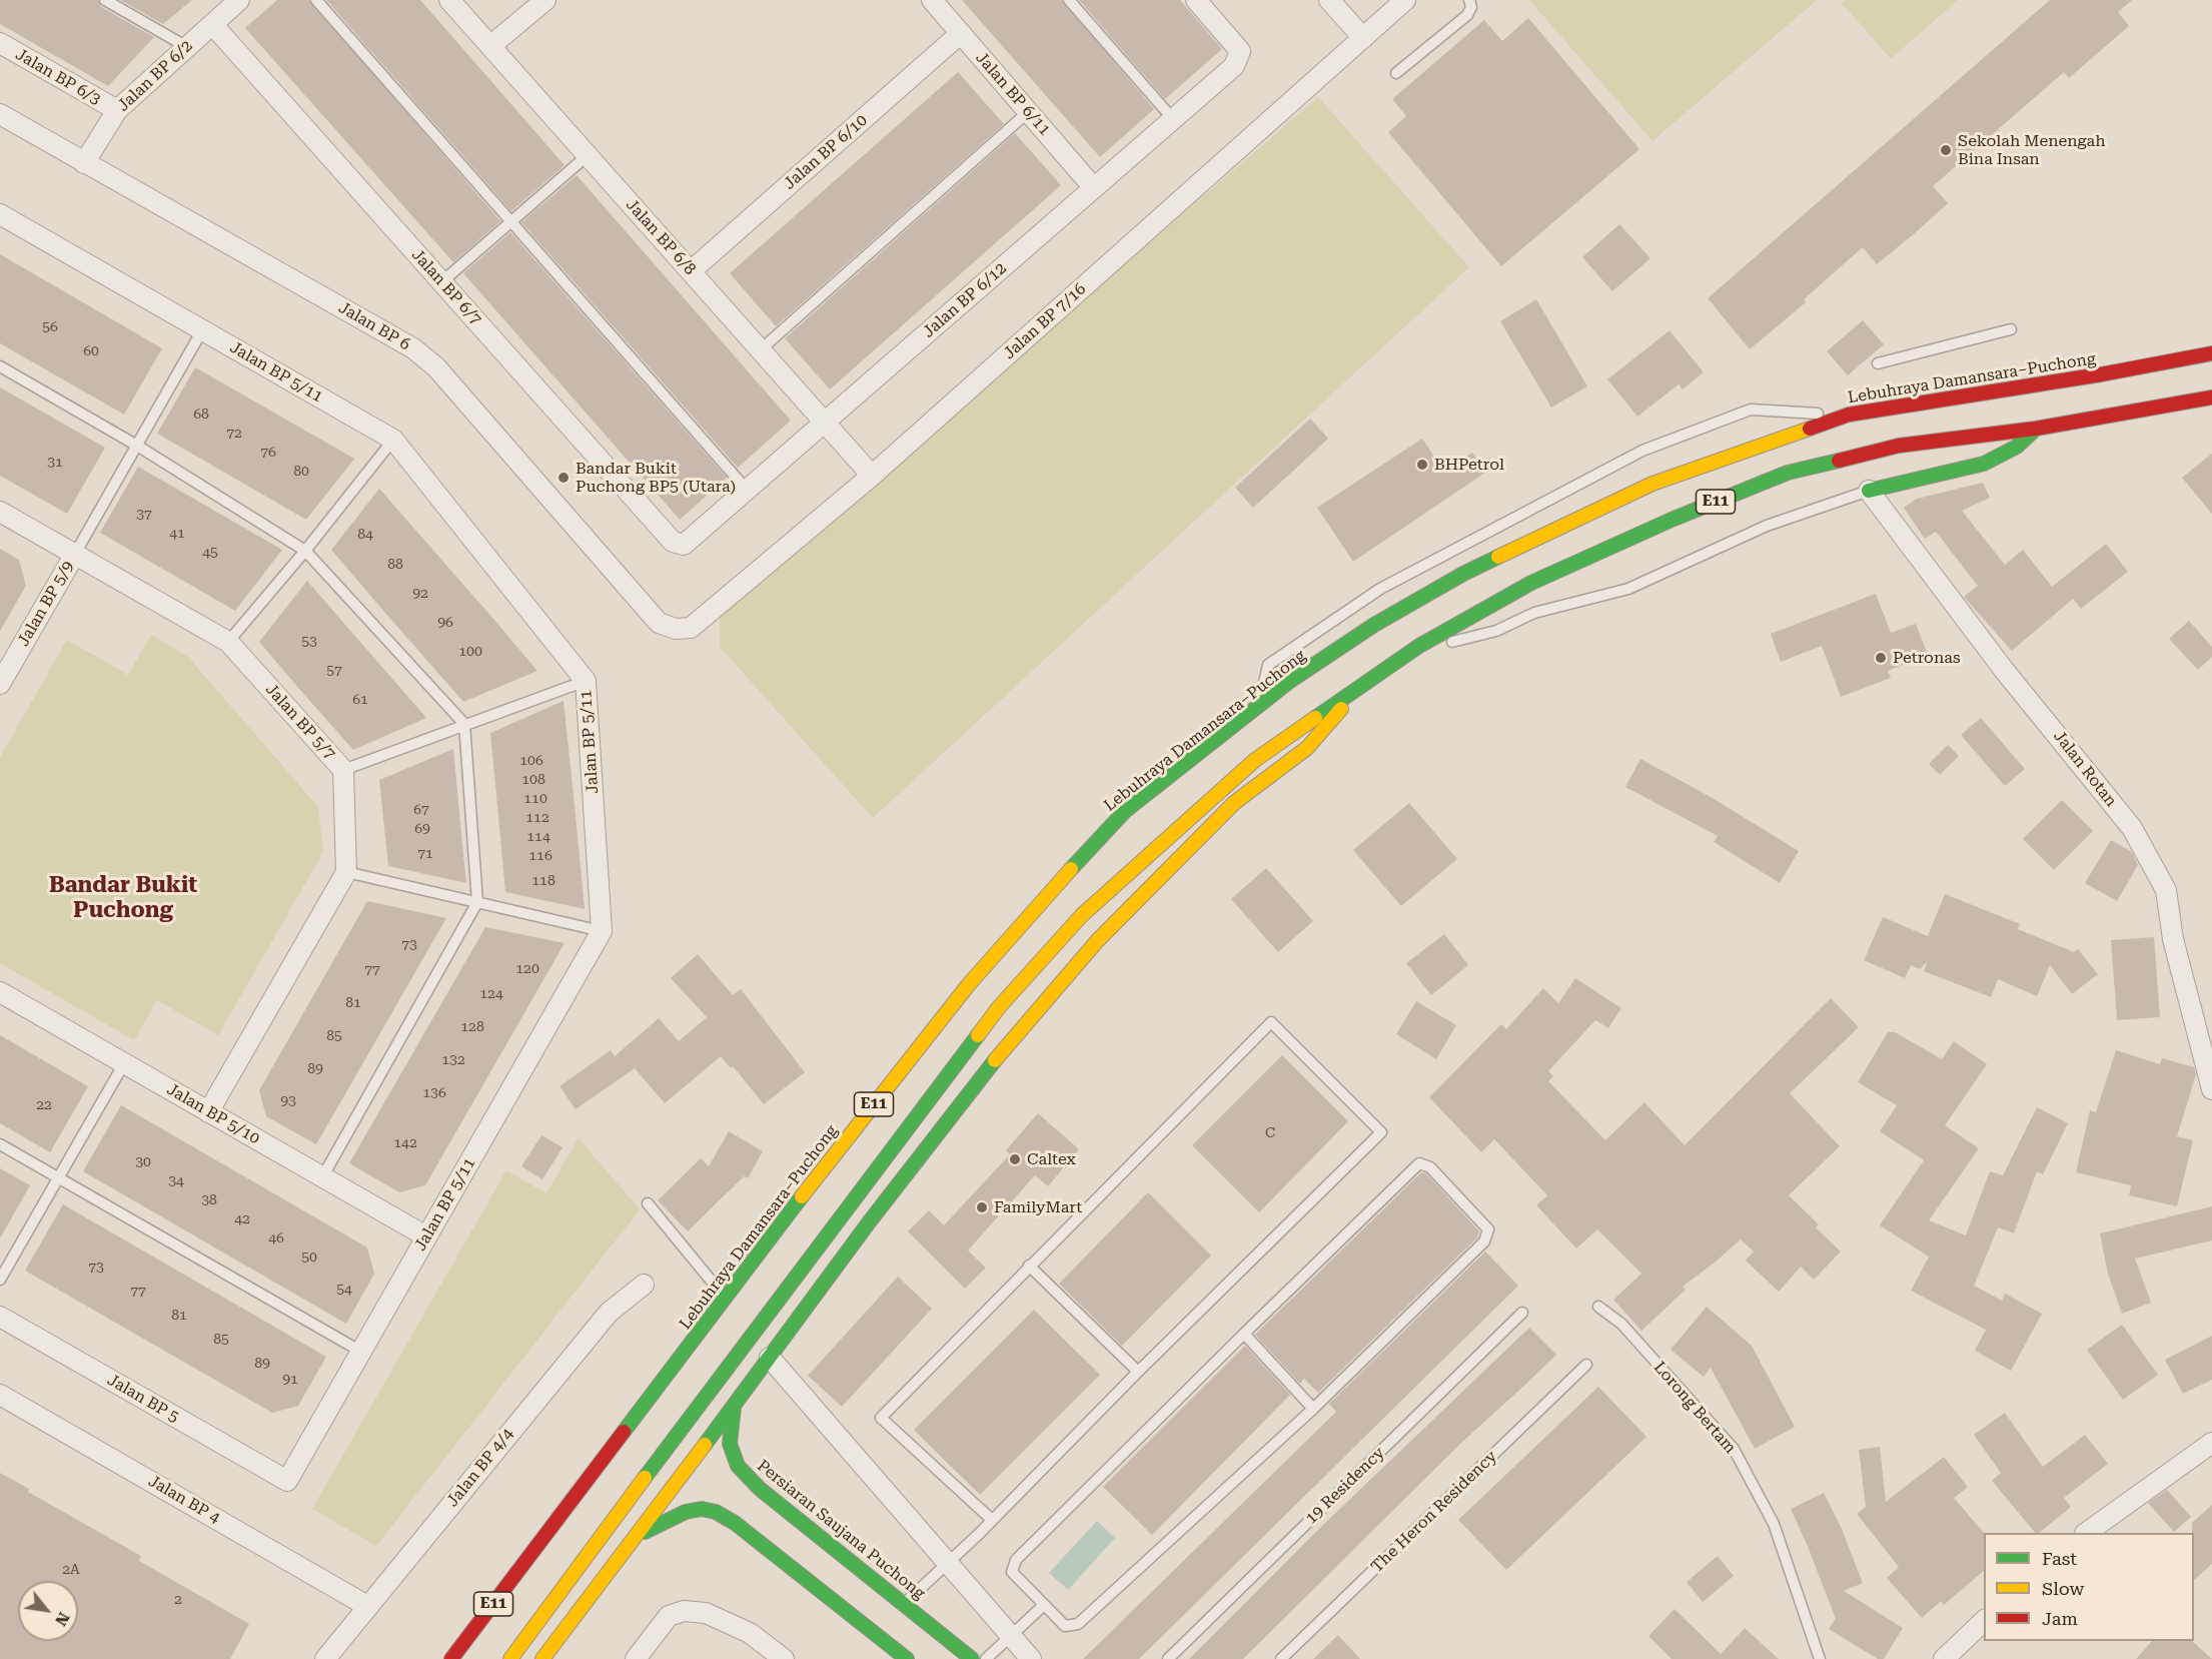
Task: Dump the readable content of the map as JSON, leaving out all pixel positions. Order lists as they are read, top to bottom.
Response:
{
  "streets": {
    "main road": ["Lebuhraya Damansara–Puchong", "E11", "Persiaran Saujana Puchong"],
    "street": [
      "Jalan BP 6/2",
      "Jalan BP 6/3",
      "Jalan BP 6/11",
      "Jalan BP 6/10",
      "Jalan BP 6/8",
      "Jalan BP 6/7",
      "Jalan BP 6/12",
      "Jalan BP 7/16",
      "Jalan BP 6",
      "Jalan BP 5/11",
      "Jalan BP 5/9",
      "Jalan BP 5/7",
      "Jalan Rotan",
      "Jalan BP 5/10",
      "Jalan BP 5",
      "Jalan BP 4/4",
      "Jalan BP 4"
    ],
    "lane": ["Lorong Bertam", "19 Residency", "The Heron Residency"]
  },
  "crossings": [
    ["Jalan BP 6/2", "Jalan BP 6/3"],
    ["Jalan BP 6/2", "Jalan BP 6/7"],
    ["Jalan BP 6/2", "Jalan BP 6"],
    ["Jalan BP 6/11", "Jalan BP 6/10"],
    ["Jalan BP 6/11", "Jalan BP 6/12"],
    ["Jalan BP 6/10", "Jalan BP 6/8"],
    ["Jalan BP 6/8", "Jalan BP 6/12"],
    ["Jalan BP 6/8", "Jalan BP 7/16"],
    ["Jalan BP 6/7", "Jalan BP 6/12"],
    ["Jalan BP 7/16", "Jalan BP 6"],
    ["Jalan BP 5/11", "Jalan BP 5/10"],
    ["Jalan BP 5/11", "Jalan BP 5"],
    ["Jalan BP 5/9", "Jalan BP 5/7"],
    ["Jalan BP 4/4", "Jalan BP 4"]
  ],
  "districts": ["Bandar Bukit Puchong"],
  "places": [
    "Sekolah Menengah Bina Insan",
    "BHPetrol",
    "Bandar Bukit Puchong BP5 (Utara)",
    "Petronas",
    "Caltex",
    "FamilyMart"
  ],
  "house_numbers": [
    "56",
    "60",
    "68",
    "72",
    "76",
    "31",
    "80",
    "37",
    "41",
    "84",
    "45",
    "88",
    "92",
    "96",
    "53",
    "100",
    "57",
    "61",
    "106",
    "108",
    "110",
    "67",
    "112",
    "69",
    "114",
    "71",
    "116",
    "118",
    "73",
    "120",
    "77",
    "124",
    "81",
    "128",
    "85",
    "132",
    "89",
    "136",
    "93",
    "22",
    "C",
    "142",
    "30",
    "34",
    "38",
    "42",
    "46",
    "50",
    "73",
    "54",
    "77",
    "81",
    "85",
    "89",
    "91",
    "2A",
    "2"
  ],
  "legend": ["Fast", "Slow", "Jam"],
  "north": "bottom right"
}
